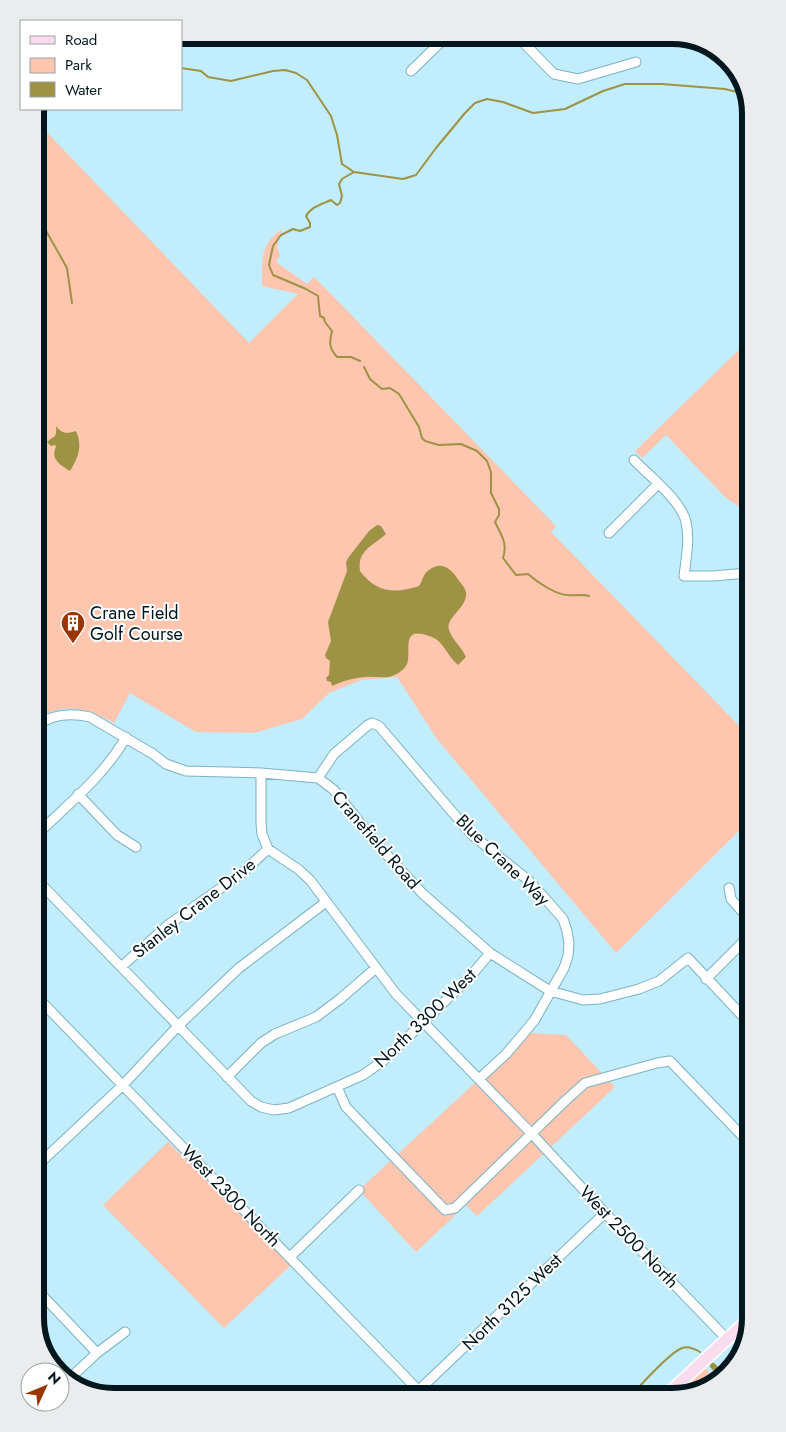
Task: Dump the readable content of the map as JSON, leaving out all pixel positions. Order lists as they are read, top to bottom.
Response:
{
  "streets": {
    "street": [
      "Cranefield Road",
      "Blue Crane Way",
      "Stanley Crane Drive",
      "North 3300 West",
      "West 2300 North",
      "West 2500 North",
      "North 3125 West"
    ]
  },
  "crossings": [
    ["Cranefield Road", "Blue Crane Way"],
    ["Cranefield Road", "North 3300 West"],
    ["Blue Crane Way", "West 2500 North"],
    ["Stanley Crane Drive", "West 2500 North"],
    ["North 3300 West", "West 2500 North"],
    ["West 2500 North", "North 3125 West"]
  ],
  "places": {
    "building": ["Crane Field Golf Course"]
  },
  "legend": ["Road", "Park", "Water"],
  "north": "top right"
}
